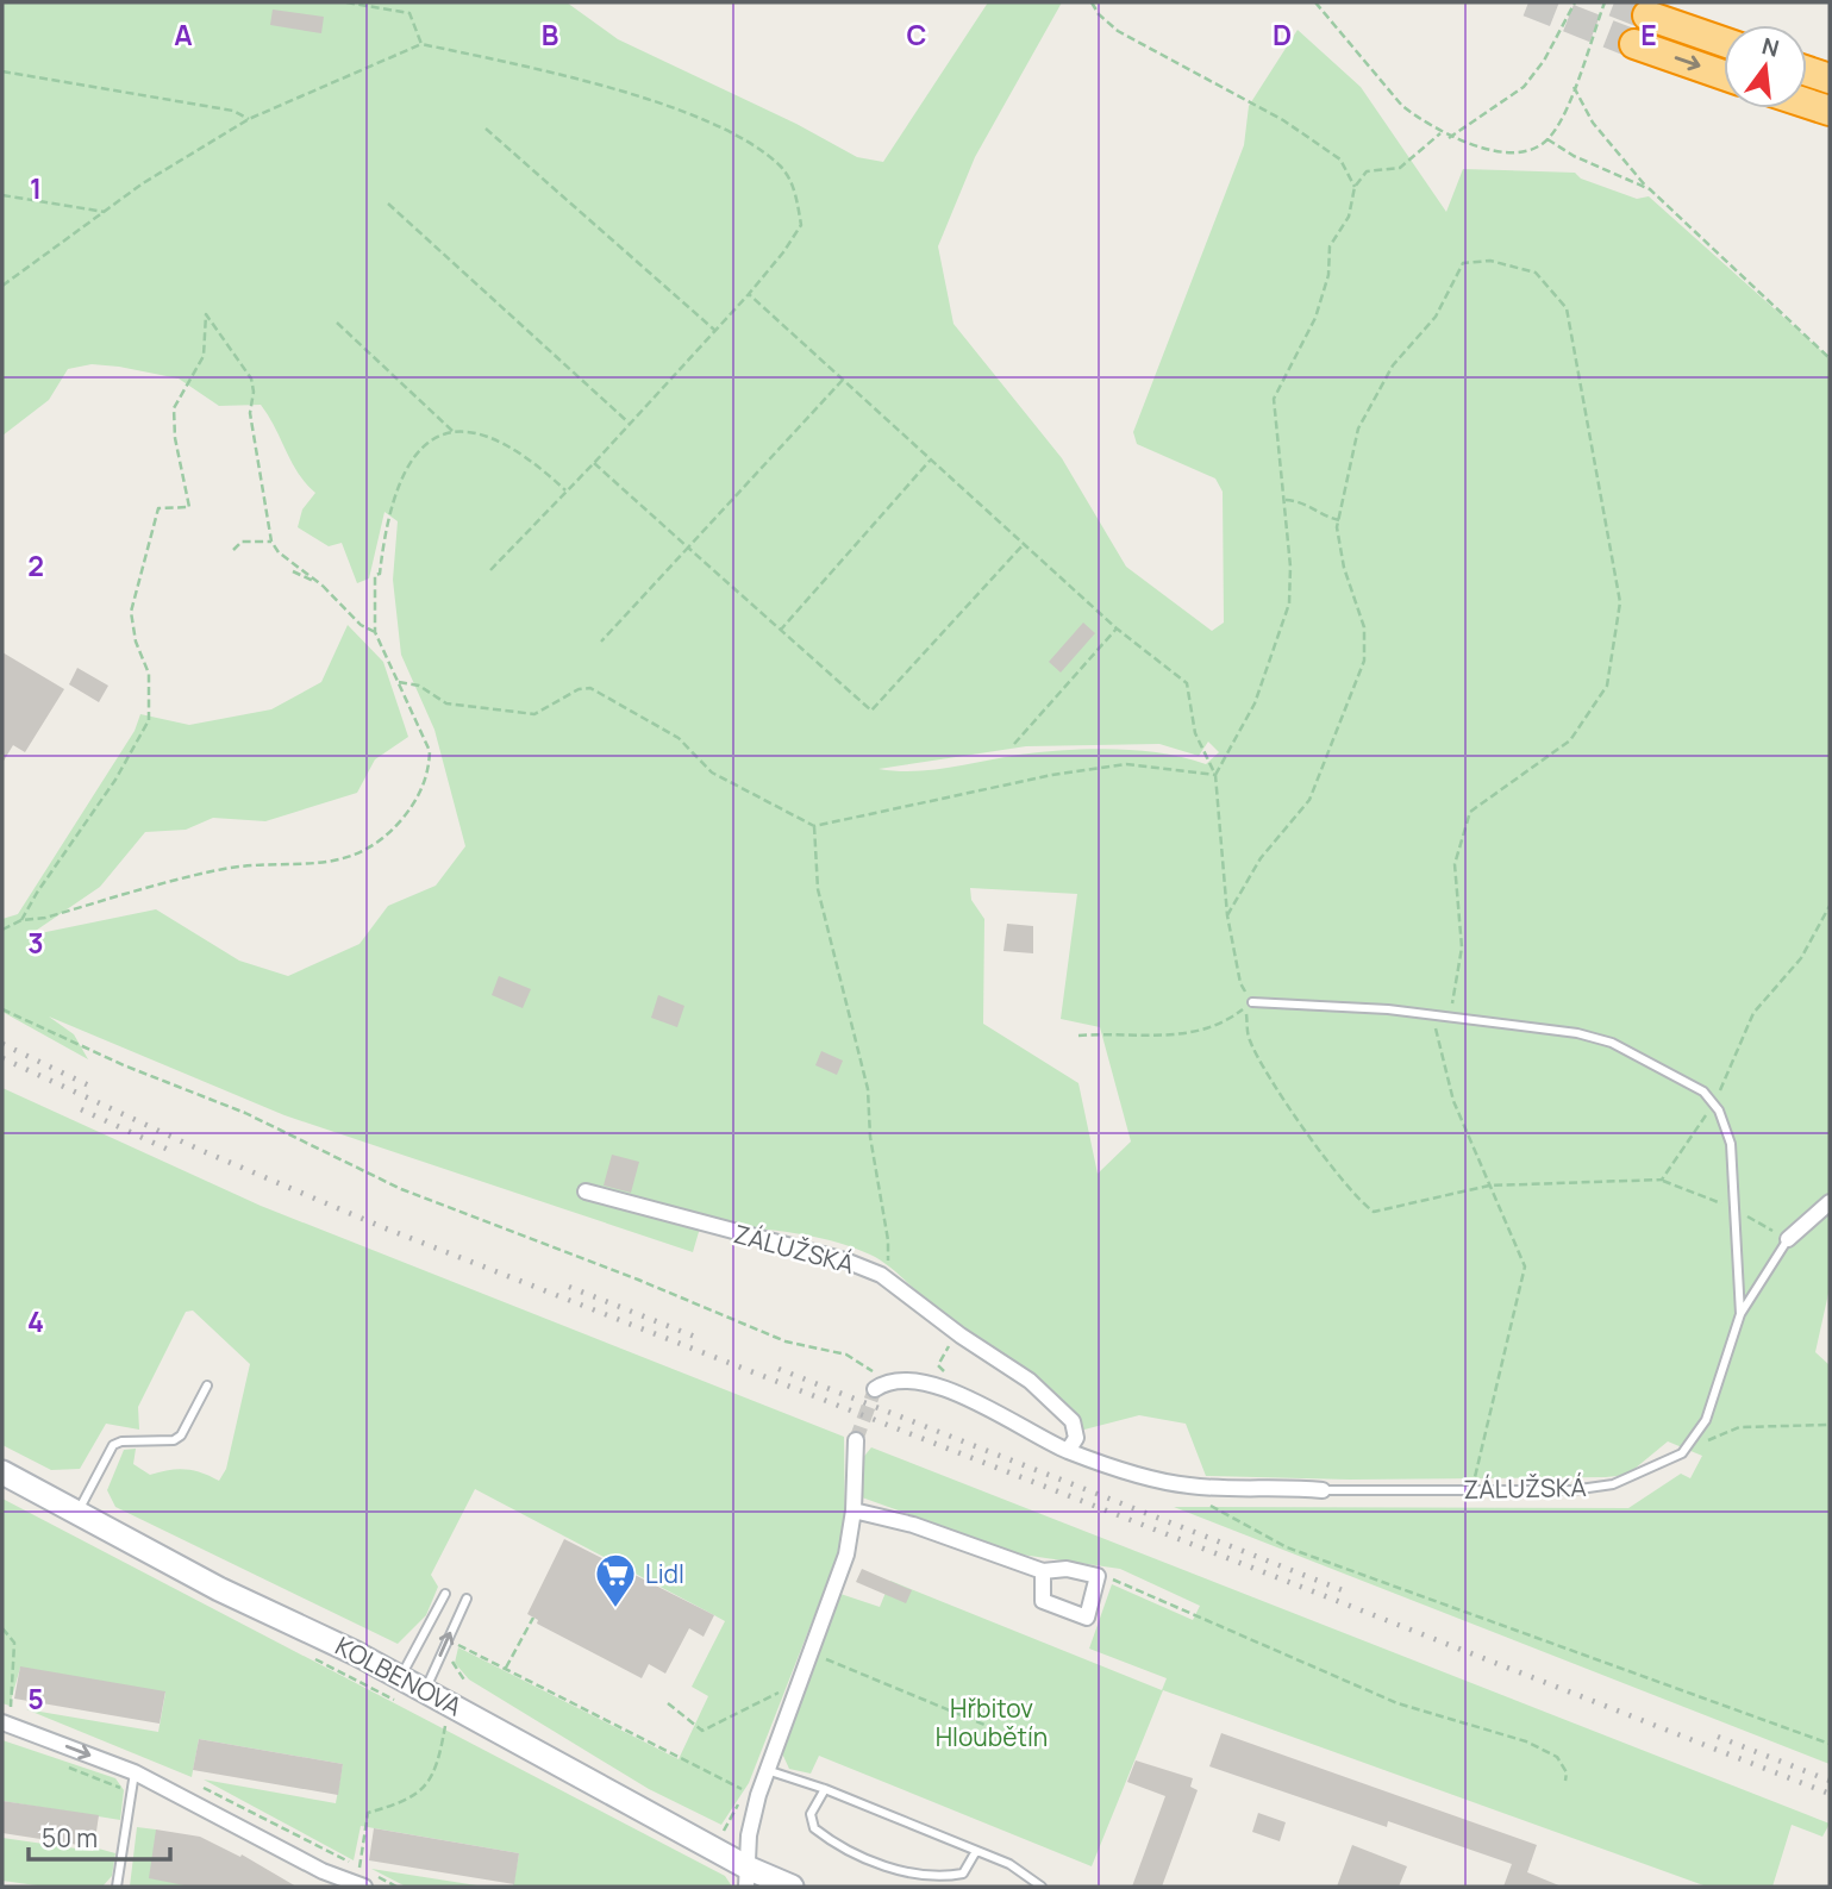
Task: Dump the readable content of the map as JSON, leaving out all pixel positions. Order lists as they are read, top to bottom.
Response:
{
  "streets": {
    "main road": ["KOLBENOVA"],
    "street": ["ZÁLUŽSKÁ"]
  },
  "parks": ["Hřbitov Hloubětín"],
  "places": {
    "supermarket": ["Lidl"]
  },
  "scale_bar": "50 m",
  "north": "top",
  "grid": {
    "columns": [
      "A",
      "B",
      "C",
      "D",
      "E"
    ],
    "rows": [
      "1",
      "2",
      "3",
      "4",
      "5"
    ]
  }
}
